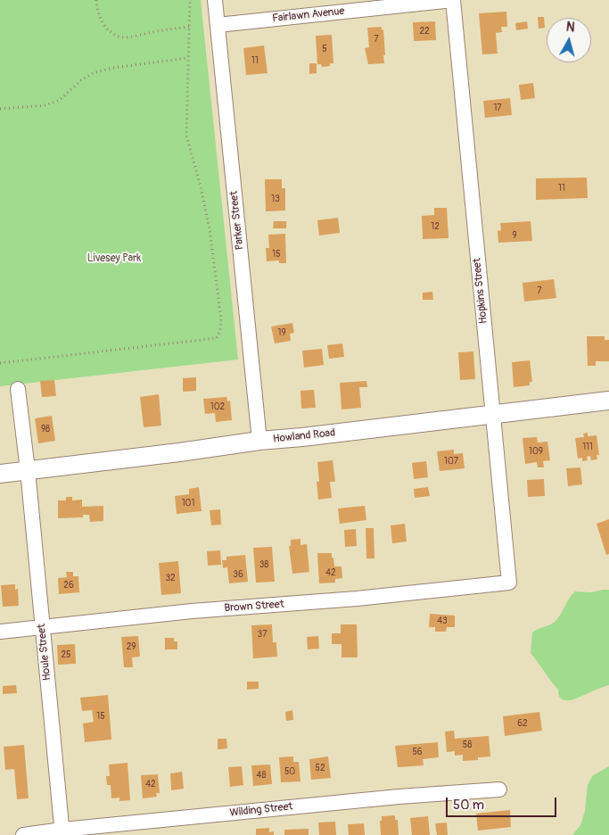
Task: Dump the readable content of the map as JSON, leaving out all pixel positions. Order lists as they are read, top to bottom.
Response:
{
  "streets": {
    "main road": ["Howland Road"],
    "street": [
      "Fairlawn Avenue",
      "Parker Street",
      "Hopkins Street",
      "Brown Street",
      "Houle Street",
      "Wilding Street"
    ]
  },
  "crossings": [
    ["Fairlawn Avenue", "Parker Street"],
    ["Fairlawn Avenue", "Hopkins Street"],
    ["Parker Street", "Howland Road"],
    ["Hopkins Street", "Howland Road"],
    ["Hopkins Street", "Brown Street"],
    ["Howland Road", "Houle Street"],
    ["Brown Street", "Houle Street"],
    ["Houle Street", "Wilding Street"]
  ],
  "parks": ["Livesey Park"],
  "house_numbers": [
    "22",
    "7",
    "5",
    "11",
    "17",
    "11",
    "13",
    "12",
    "9",
    "15",
    "7",
    "19",
    "102",
    "98",
    "111",
    "109",
    "107",
    "101",
    "38",
    "42",
    "36",
    "32",
    "26",
    "43",
    "37",
    "29",
    "25",
    "15",
    "62",
    "58",
    "56",
    "52",
    "50",
    "48",
    "42"
  ],
  "scale_bar": "50 m",
  "north": "top"
}
